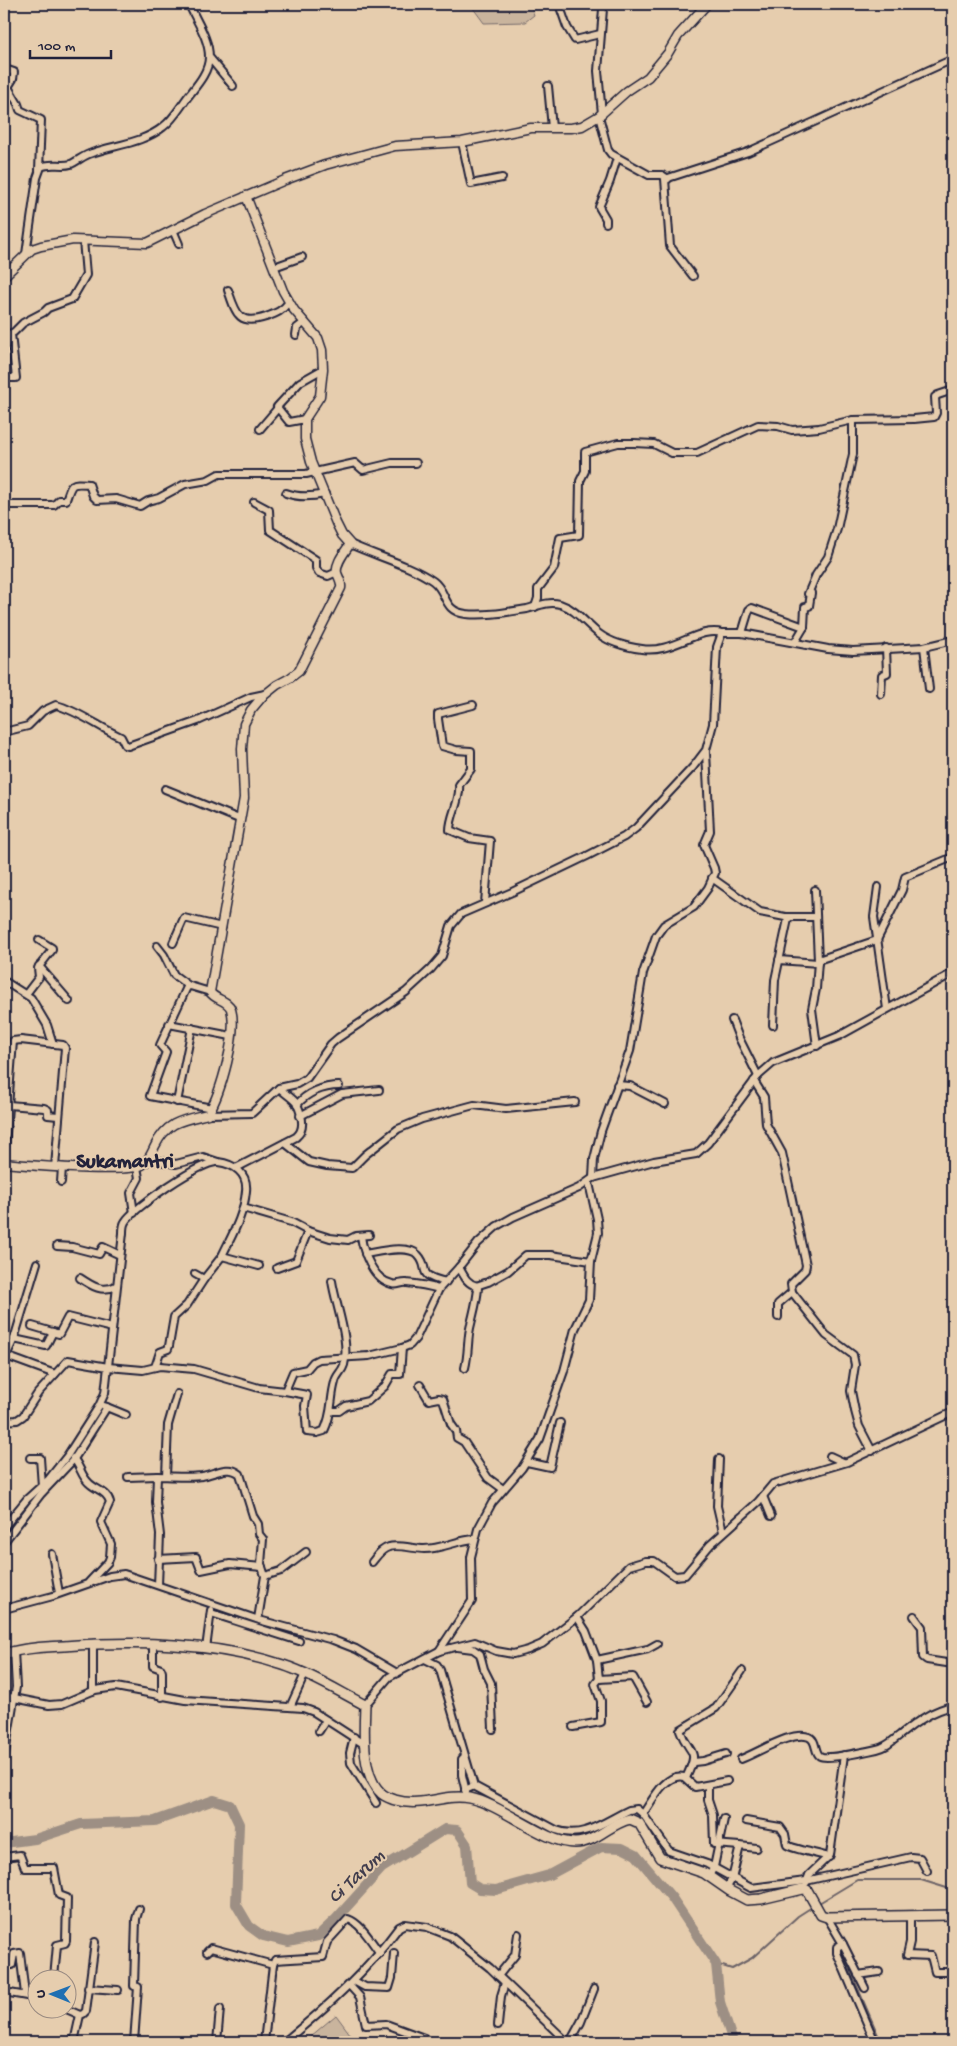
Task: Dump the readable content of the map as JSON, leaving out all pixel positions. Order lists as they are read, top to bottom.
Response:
{
  "districts": ["Sukamantri"],
  "water": ["Ci Tarum"],
  "scale_bar": "100 m",
  "north": "left"
}
